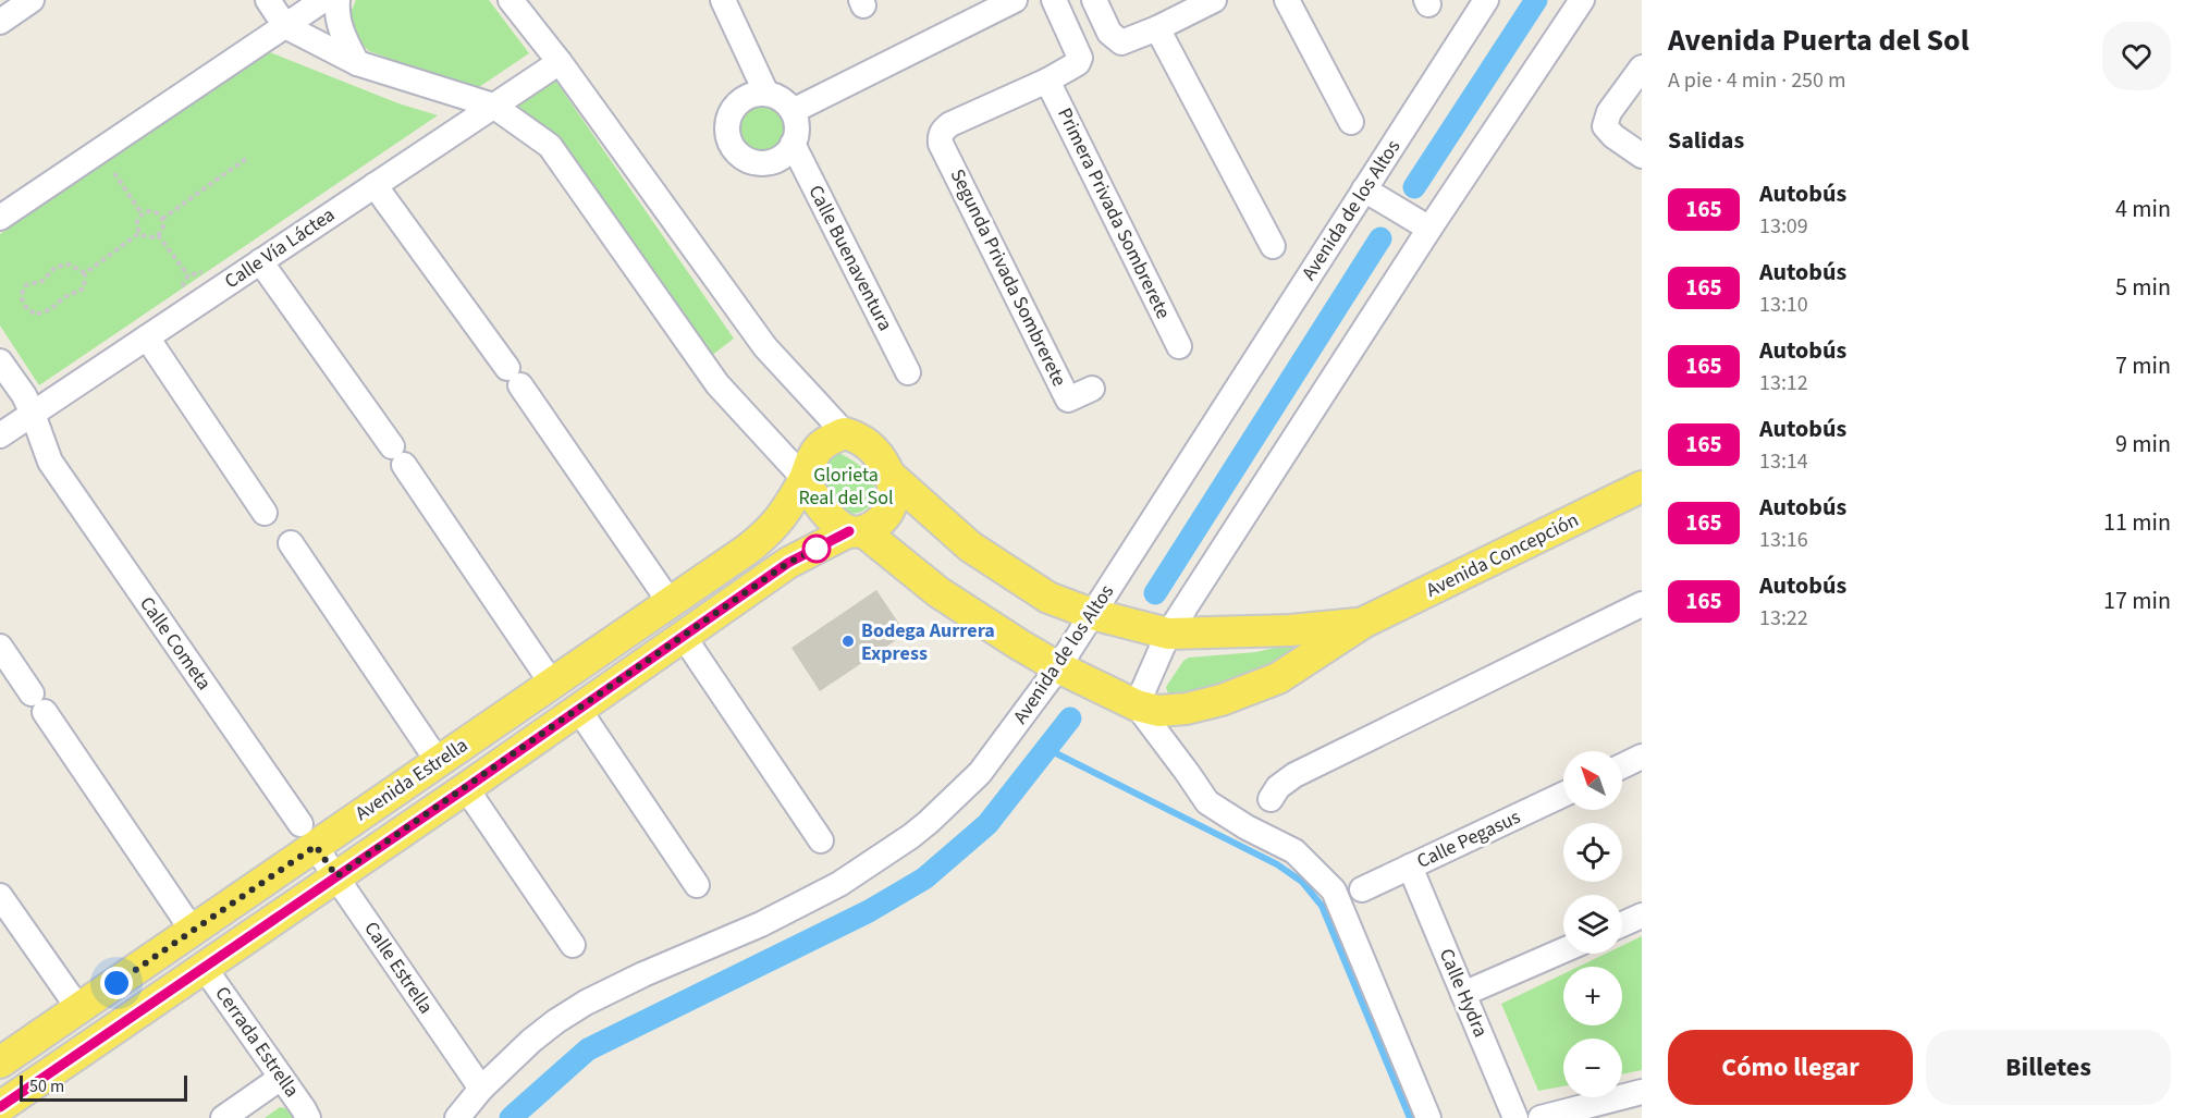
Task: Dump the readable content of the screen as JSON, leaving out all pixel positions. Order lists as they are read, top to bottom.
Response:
{
  "streets": {
    "main road": ["Avenida Concepción", "Avenida Estrella"],
    "street": [
      "Avenida de los Altos",
      "Primera Privada Sombrerete",
      "Calle Vía Láctea",
      "Calle Buenaventura",
      "Segunda Privada Sombrerete",
      "Calle Cometa",
      "Calle Pegasus",
      "Calle Estrella",
      "Calle Hydra",
      "Cerrada Estrella"
    ]
  },
  "crossings": [
    ["Avenida de los Altos", "Avenida Concepción"],
    ["Avenida de los Altos", "Calle Estrella"],
    ["Primera Privada Sombrerete", "Segunda Privada Sombrerete"],
    ["Calle Vía Láctea", "Calle Cometa"],
    ["Avenida Concepción", "Avenida Estrella"],
    ["Calle Cometa", "Avenida Estrella"],
    ["Calle Cometa", "Calle Estrella"],
    ["Avenida Estrella", "Calle Estrella"],
    ["Avenida Estrella", "Cerrada Estrella"],
    ["Calle Pegasus", "Calle Hydra"]
  ],
  "parks": ["Glorieta Real del Sol"],
  "places": ["Bodega Aurrera Express"],
  "lines": ["bus line 165"],
  "scale_bar": "50 m",
  "north": "top left",
  "page": {
    "heading": [
      ["Avenida Puerta del Sol", "A pie · 4 min · 250 m"],
      "Salidas"
    ],
    "list": [
      {
        "mark": "165",
        "name": "Autobús",
        "note": "13:09",
        "value": "4 min"
      },
      {
        "mark": "165",
        "name": "Autobús",
        "note": "13:10",
        "value": "5 min"
      },
      {
        "mark": "165",
        "name": "Autobús",
        "note": "13:12",
        "value": "7 min"
      },
      {
        "mark": "165",
        "name": "Autobús",
        "note": "13:14",
        "value": "9 min"
      },
      {
        "mark": "165",
        "name": "Autobús",
        "note": "13:16",
        "value": "11 min"
      },
      {
        "mark": "165",
        "name": "Autobús",
        "note": "13:22",
        "value": "17 min"
      }
    ],
    "map_buttons": ["+", "−"],
    "buttons": ["Cómo llegar", "Billetes"],
    "scale": "50 m"
  }
}
